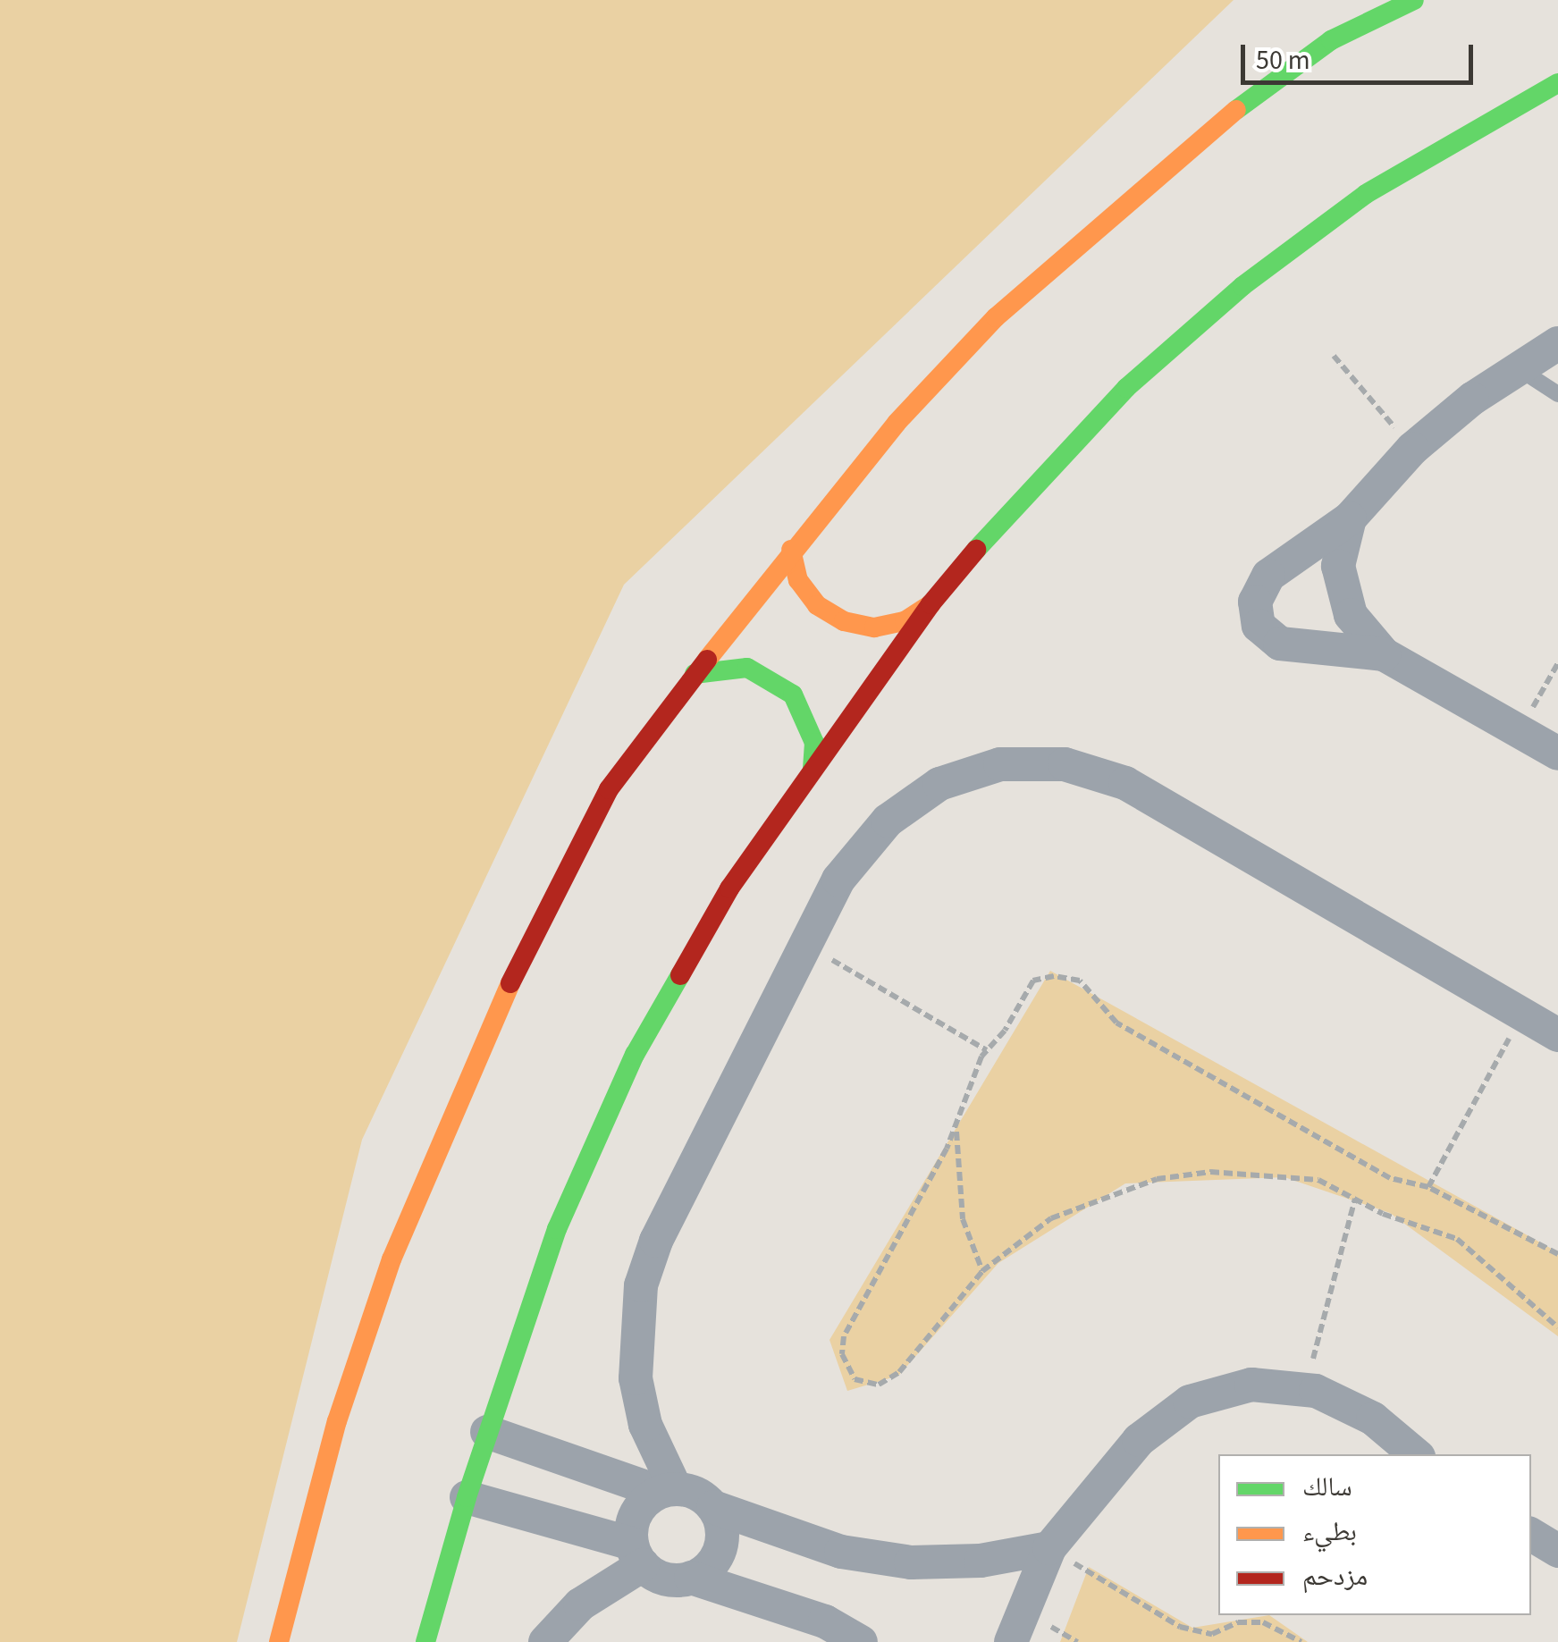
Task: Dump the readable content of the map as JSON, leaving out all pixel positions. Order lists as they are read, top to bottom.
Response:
{
  "legend": ["سالك", "بطيء", "مزدحم"],
  "scale_bar": "50 m"
}
